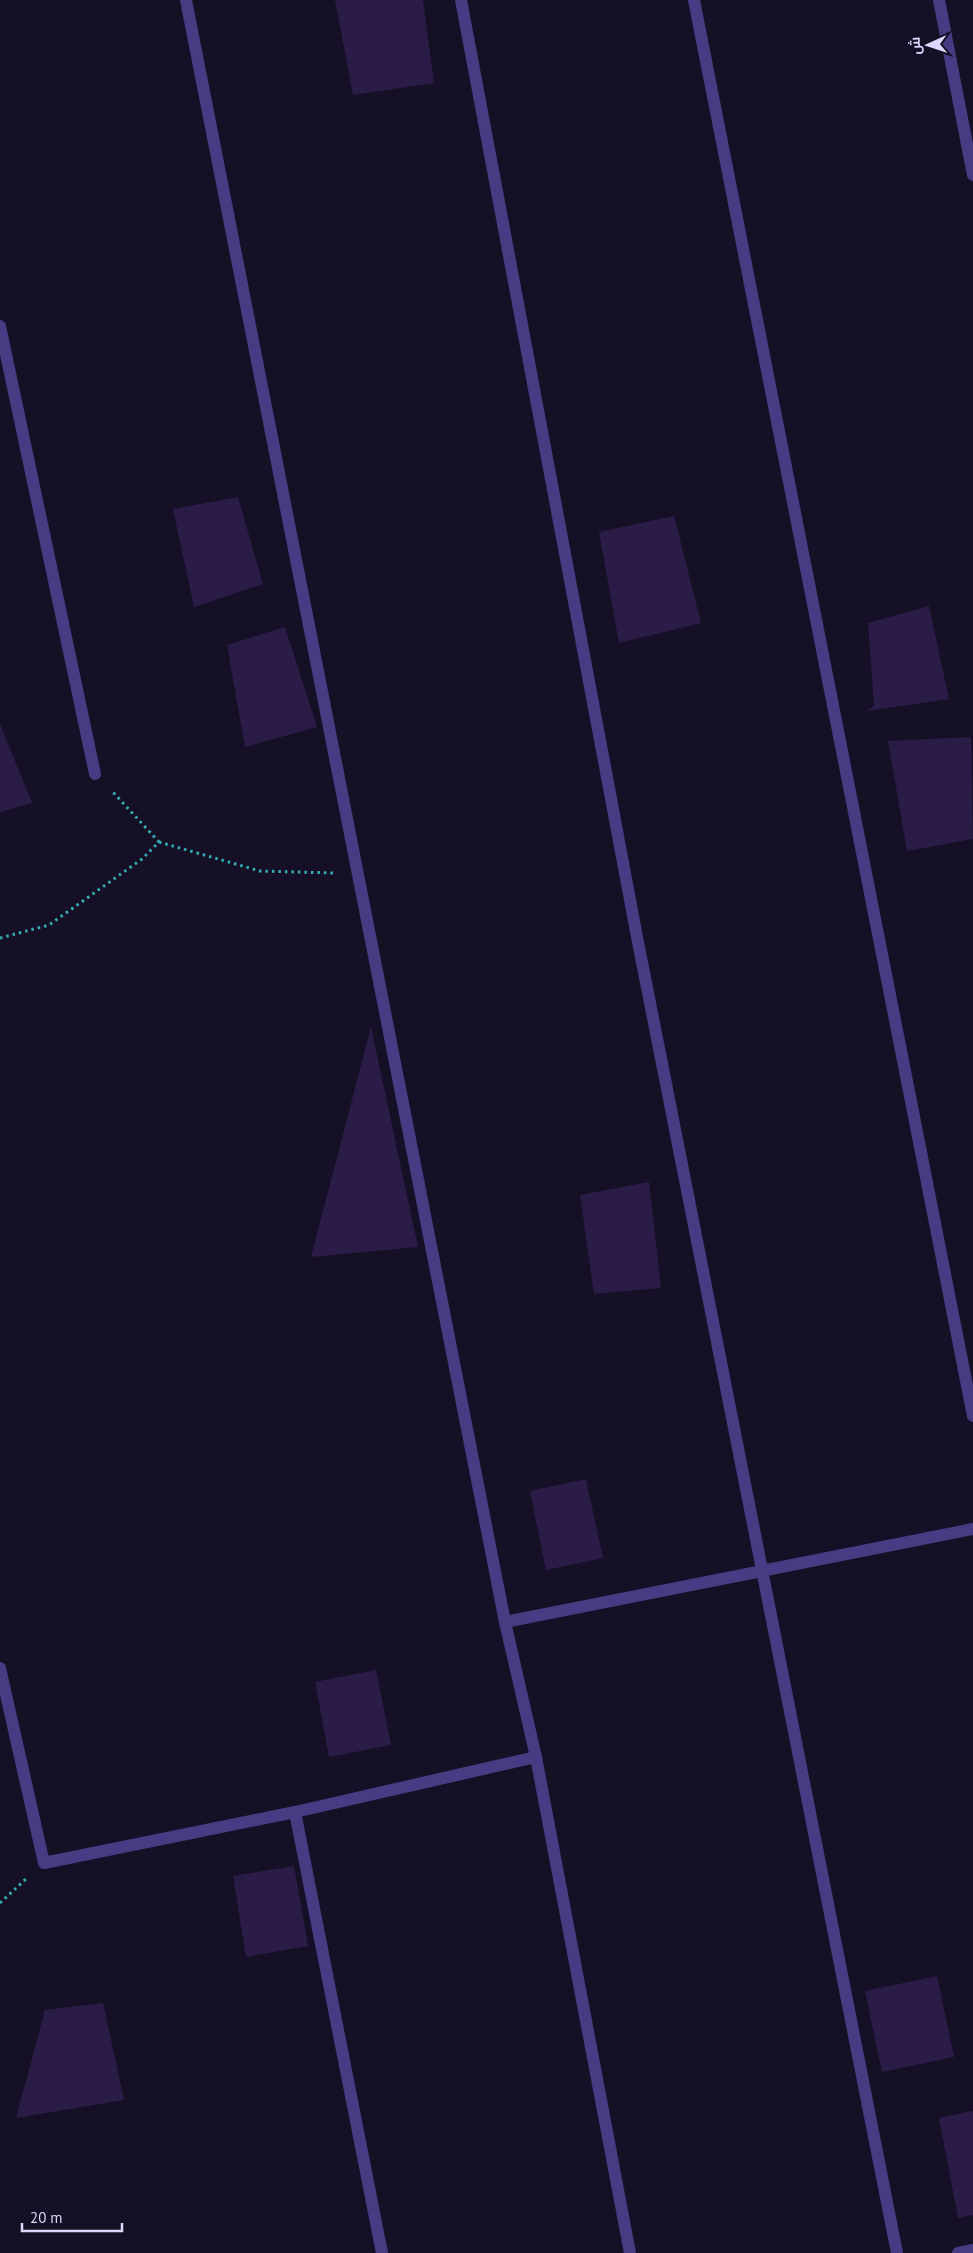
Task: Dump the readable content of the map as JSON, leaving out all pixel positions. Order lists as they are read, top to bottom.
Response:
{
  "scale_bar": "20 m",
  "north": "left"
}
